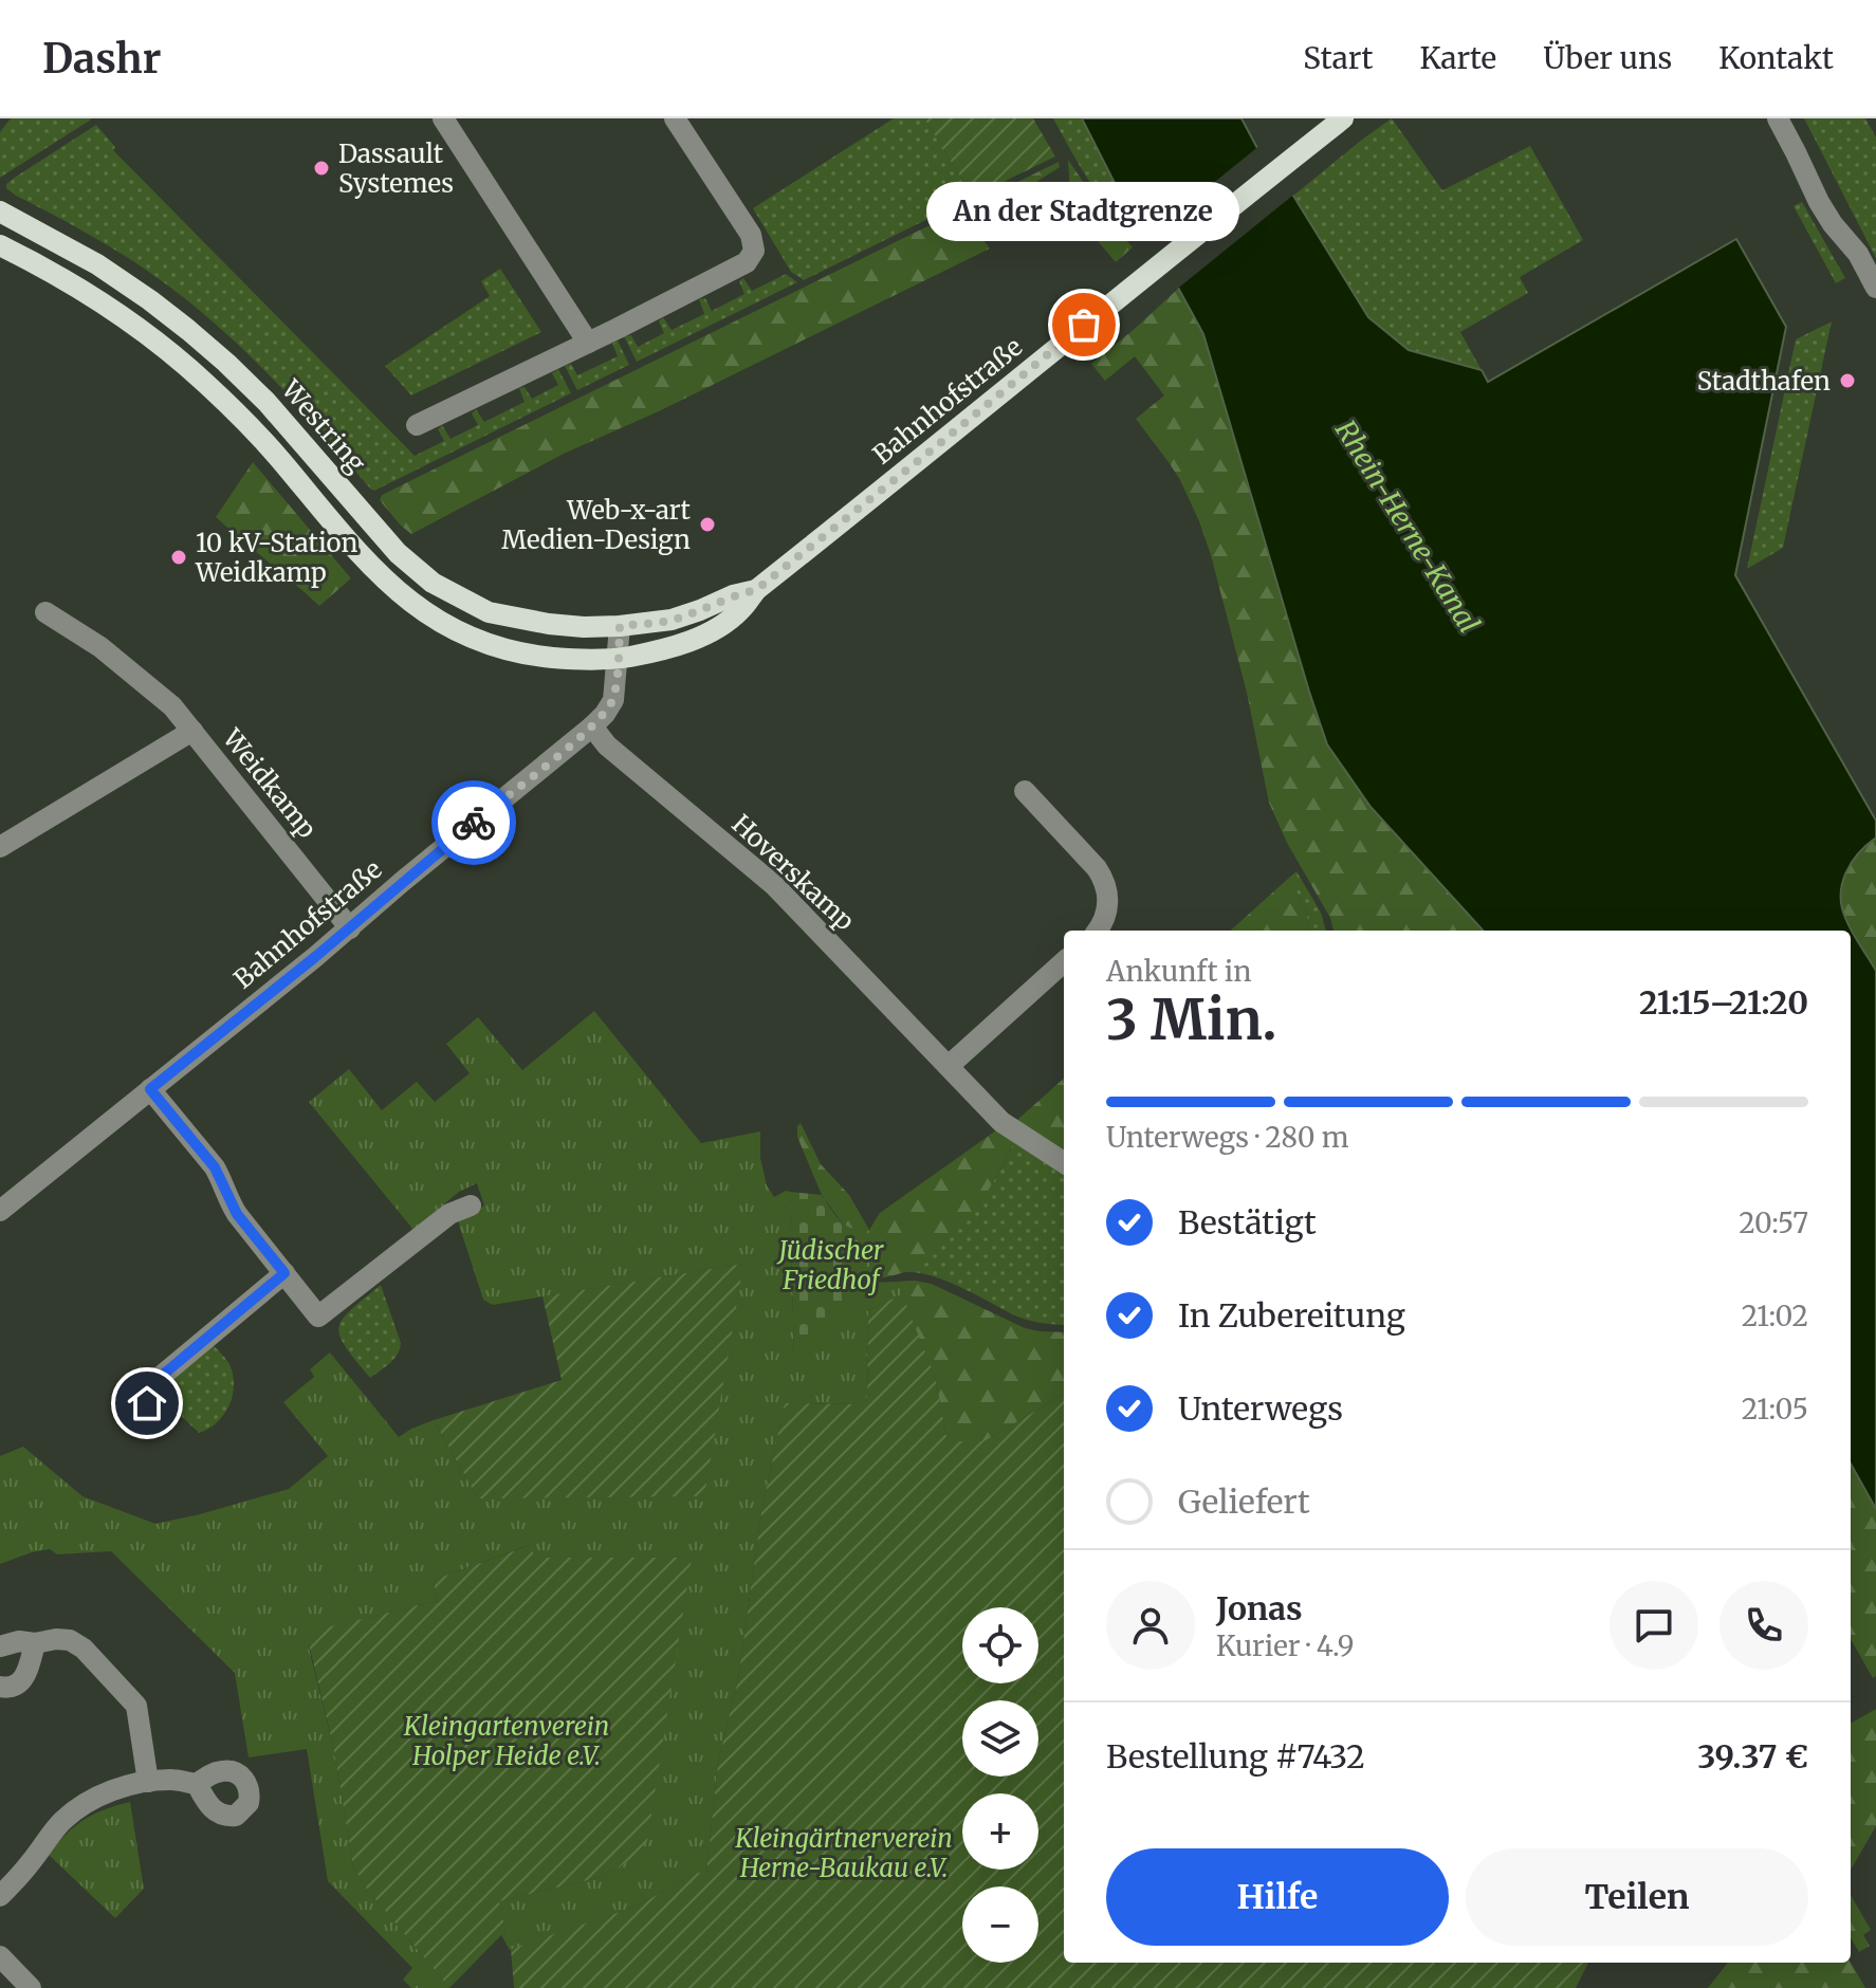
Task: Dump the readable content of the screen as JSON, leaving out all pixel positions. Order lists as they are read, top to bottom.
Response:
{
  "streets": {
    "main road": ["Bahnhofstraße", "Westring"],
    "street": ["Weidkamp", "Hoverskamp"]
  },
  "crossings": [
    ["Bahnhofstraße", "Westring"],
    ["Bahnhofstraße", "Weidkamp"],
    ["Bahnhofstraße", "Hoverskamp"]
  ],
  "water": ["Rhein-Herne-Kanal"],
  "parks": ["Jüdischer Friedhof", "Kleingartenverein Holper Heide e.V.", "Kleingärtnerverein Herne-Baukau e.V."],
  "places": [
    "Dassault Systemes",
    "An der Stadtgrenze",
    "Stadthafen",
    "Web-x-art Medien-Design",
    "10 kV-Station Weidkamp"
  ],
  "page": {
    "header": "Dashr",
    "nav": [
      "Start",
      "Karte",
      "Über uns",
      "Kontakt"
    ],
    "bubble": "An der Stadtgrenze",
    "heading": ["3 Min.", "Ankunft in", "21:15–21:20"],
    "panel": [
      "Jonas",
      "Kurier · 4.9",
      "Bestellung #7432",
      "39.37 €"
    ],
    "bar": "Unterwegs · 280 m",
    "list": [
      ["Bestätigt", "20:57"],
      ["In Zubereitung", "21:02"],
      ["Unterwegs", "21:05"],
      "Geliefert"
    ],
    "map_buttons": ["+", "−"],
    "buttons": ["Hilfe", "Teilen"]
  }
}
